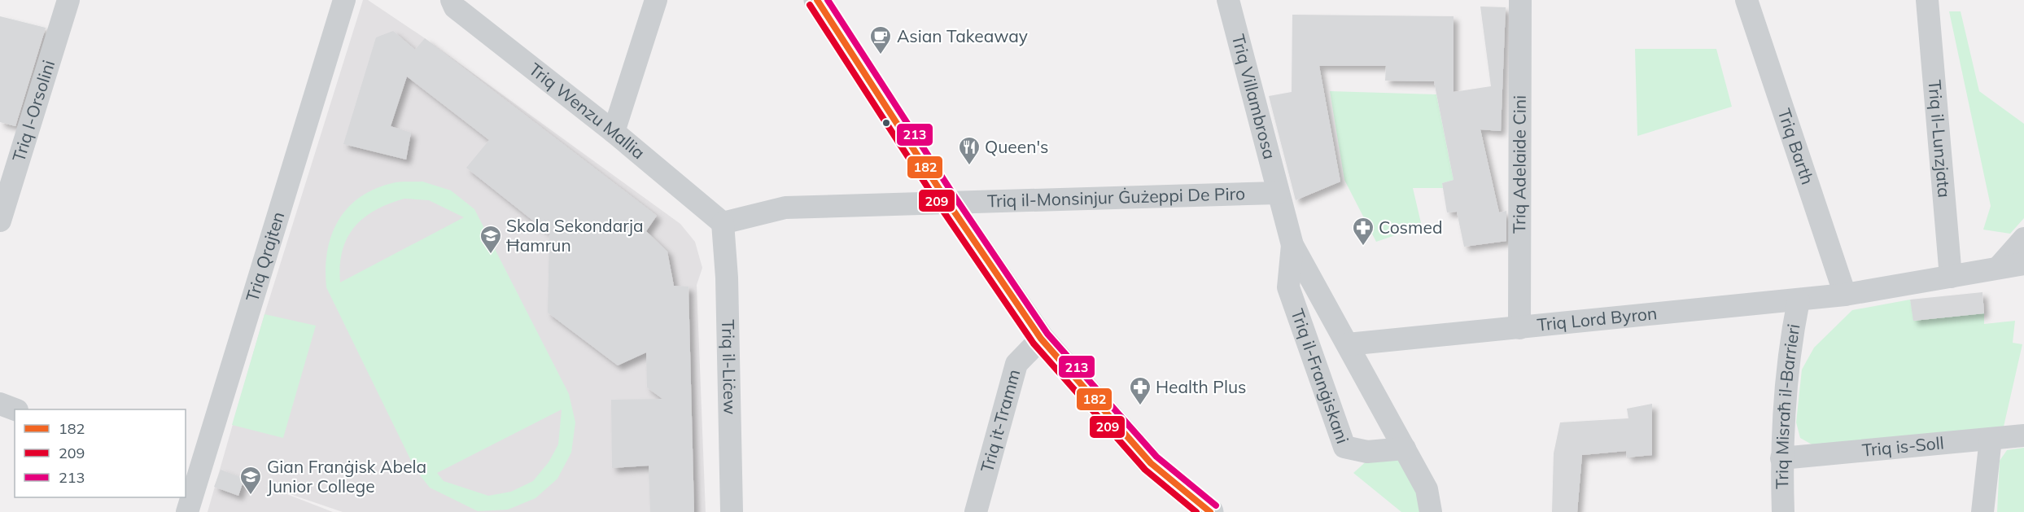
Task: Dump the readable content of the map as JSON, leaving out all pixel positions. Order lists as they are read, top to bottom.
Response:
{
  "streets": {
    "street": [
      "Triq Villambrosa",
      "Triq l-Orsolini",
      "Triq Wenzu Mallia",
      "Triq il-Lunzjata",
      "Triq Barth",
      "Triq Adelaide Cini",
      "Triq il-Monsinjur Ġużeppi De Piro",
      "Triq Qrajten",
      "Triq Lord Byron",
      "Triq il-Liċew",
      "Triq il-Franġiskani",
      "Triq Misraħ il-Barrieri",
      "Triq it-Tramm",
      "Triq is-Soll"
    ]
  },
  "crossings": [
    ["Triq Villambrosa", "Triq il-Monsinjur Ġużeppi De Piro"],
    ["Triq Villambrosa", "Triq il-Franġiskani"],
    ["Triq Wenzu Mallia", "Triq il-Monsinjur Ġużeppi De Piro"],
    ["Triq Wenzu Mallia", "Triq il-Liċew"],
    ["Triq Barth", "Triq Lord Byron"],
    ["Triq Adelaide Cini", "Triq Lord Byron"],
    ["Triq il-Monsinjur Ġużeppi De Piro", "Triq il-Liċew"],
    ["Triq il-Monsinjur Ġużeppi De Piro", "Triq il-Franġiskani"],
    ["Triq Lord Byron", "Triq il-Franġiskani"],
    ["Triq Lord Byron", "Triq Misraħ il-Barrieri"],
    ["Triq Misraħ il-Barrieri", "Triq is-Soll"]
  ],
  "places": {
    "cafe": ["Asian Takeaway"],
    "restaurant": ["Queen's"],
    "pharmacy": ["Cosmed", "Health Plus"],
    "school or university": ["Skola Sekondarja Ħamrun", "Gian Franġisk Abela Junior College"]
  },
  "lines": ["transit line 182", "transit line 213", "transit line 209"],
  "legend": ["182", "209", "213"]
}
